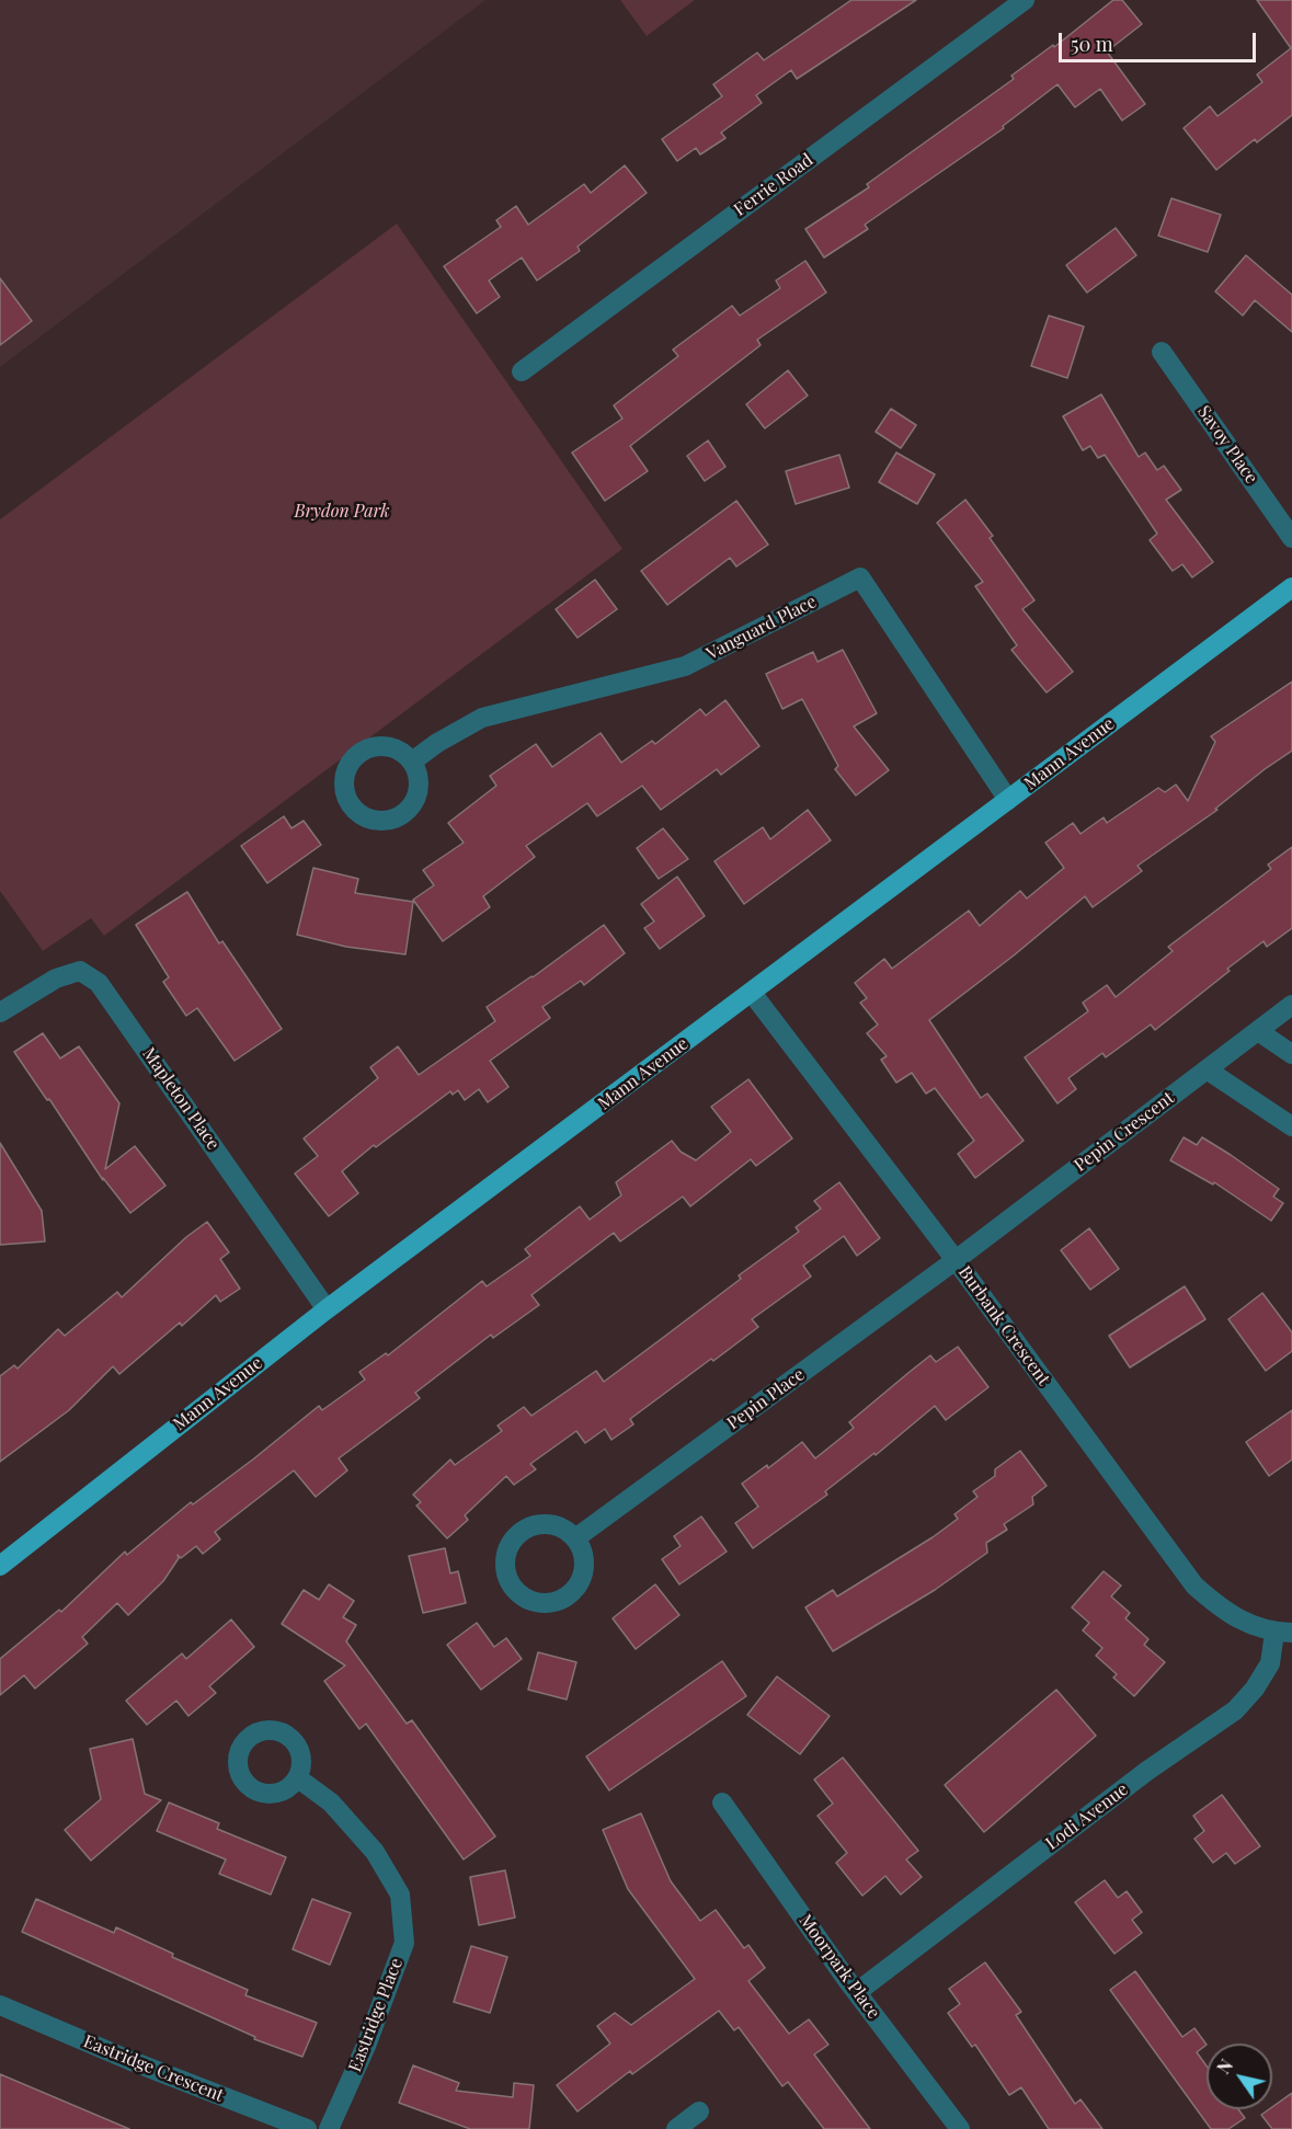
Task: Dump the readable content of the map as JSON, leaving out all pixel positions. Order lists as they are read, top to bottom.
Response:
{
  "streets": {
    "main road": ["Mann Avenue"],
    "street": [
      "Ferrie Road",
      "Savoy Place",
      "Vanguard Place",
      "Mapleton Place",
      "Pepin Crescent",
      "Burbank Crescent",
      "Pepin Place",
      "Lodi Avenue",
      "Moorpark Place",
      "Eastridge Place",
      "Eastridge Crescent"
    ]
  },
  "crossings": [
    ["Vanguard Place", "Mann Avenue"],
    ["Mann Avenue", "Mapleton Place"],
    ["Mann Avenue", "Burbank Crescent"],
    ["Pepin Crescent", "Burbank Crescent"],
    ["Pepin Crescent", "Pepin Place"],
    ["Burbank Crescent", "Pepin Place"],
    ["Burbank Crescent", "Lodi Avenue"],
    ["Lodi Avenue", "Moorpark Place"]
  ],
  "parks": ["Brydon Park"],
  "scale_bar": "50 m",
  "north": "top left"
}
